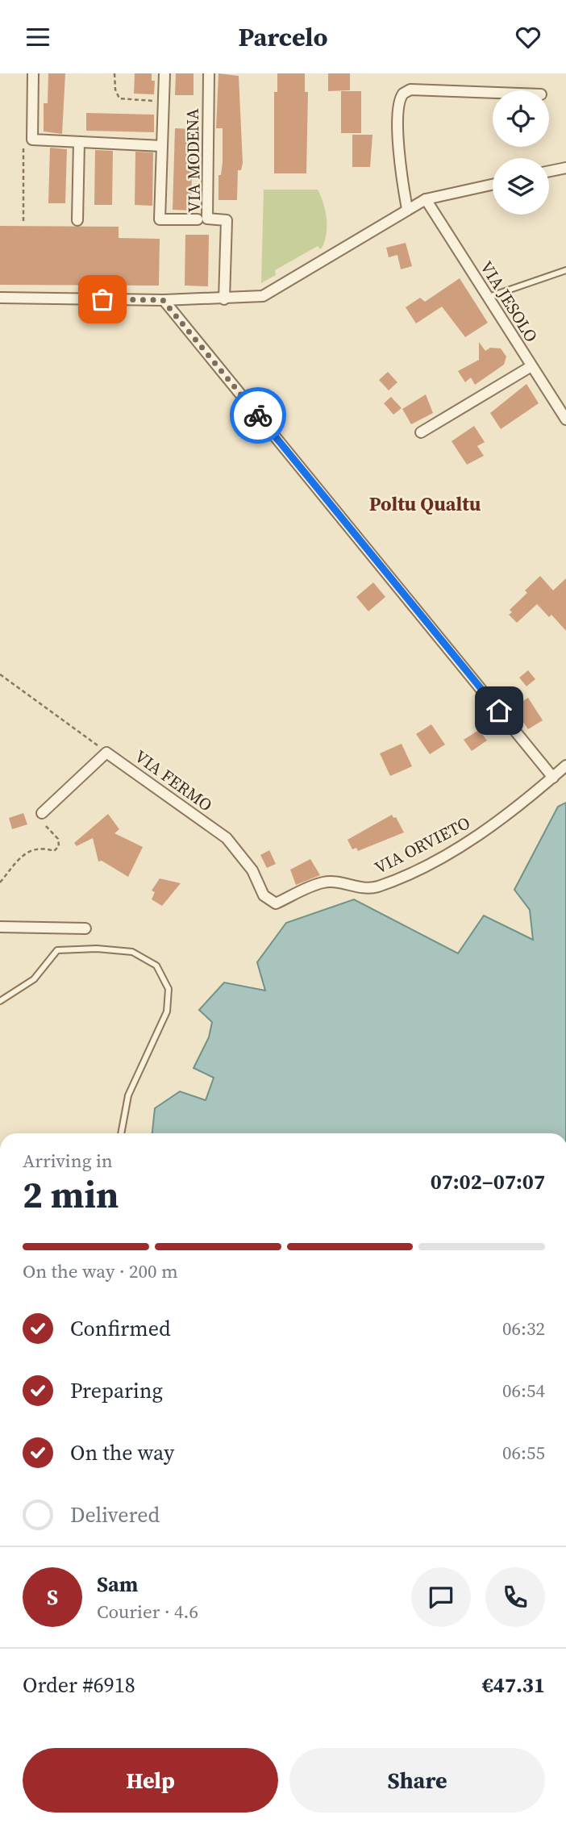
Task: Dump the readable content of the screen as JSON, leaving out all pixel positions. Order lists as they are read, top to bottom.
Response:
{
  "streets": {
    "street": [
      "VIA MODENA",
      "VIA JESOLO",
      "VIA FERMO",
      "VIA ORVIETO"
    ]
  },
  "crossings": [
    ["VIA FERMO", "VIA ORVIETO"]
  ],
  "districts": ["Poltu Qualtu"],
  "page": {
    "header": "Parcelo",
    "heading": ["2 min", "Arriving in", "07:02–07:07"],
    "panel": [
      "Sam",
      "Courier · 4.6",
      "Order #6918",
      "€47.31"
    ],
    "bar": "On the way · 200 m",
    "list": [
      ["Confirmed", "06:32"],
      ["Preparing", "06:54"],
      ["On the way", "06:55"],
      "Delivered"
    ],
    "round": "S",
    "buttons": ["Help", "Share"]
  }
}
